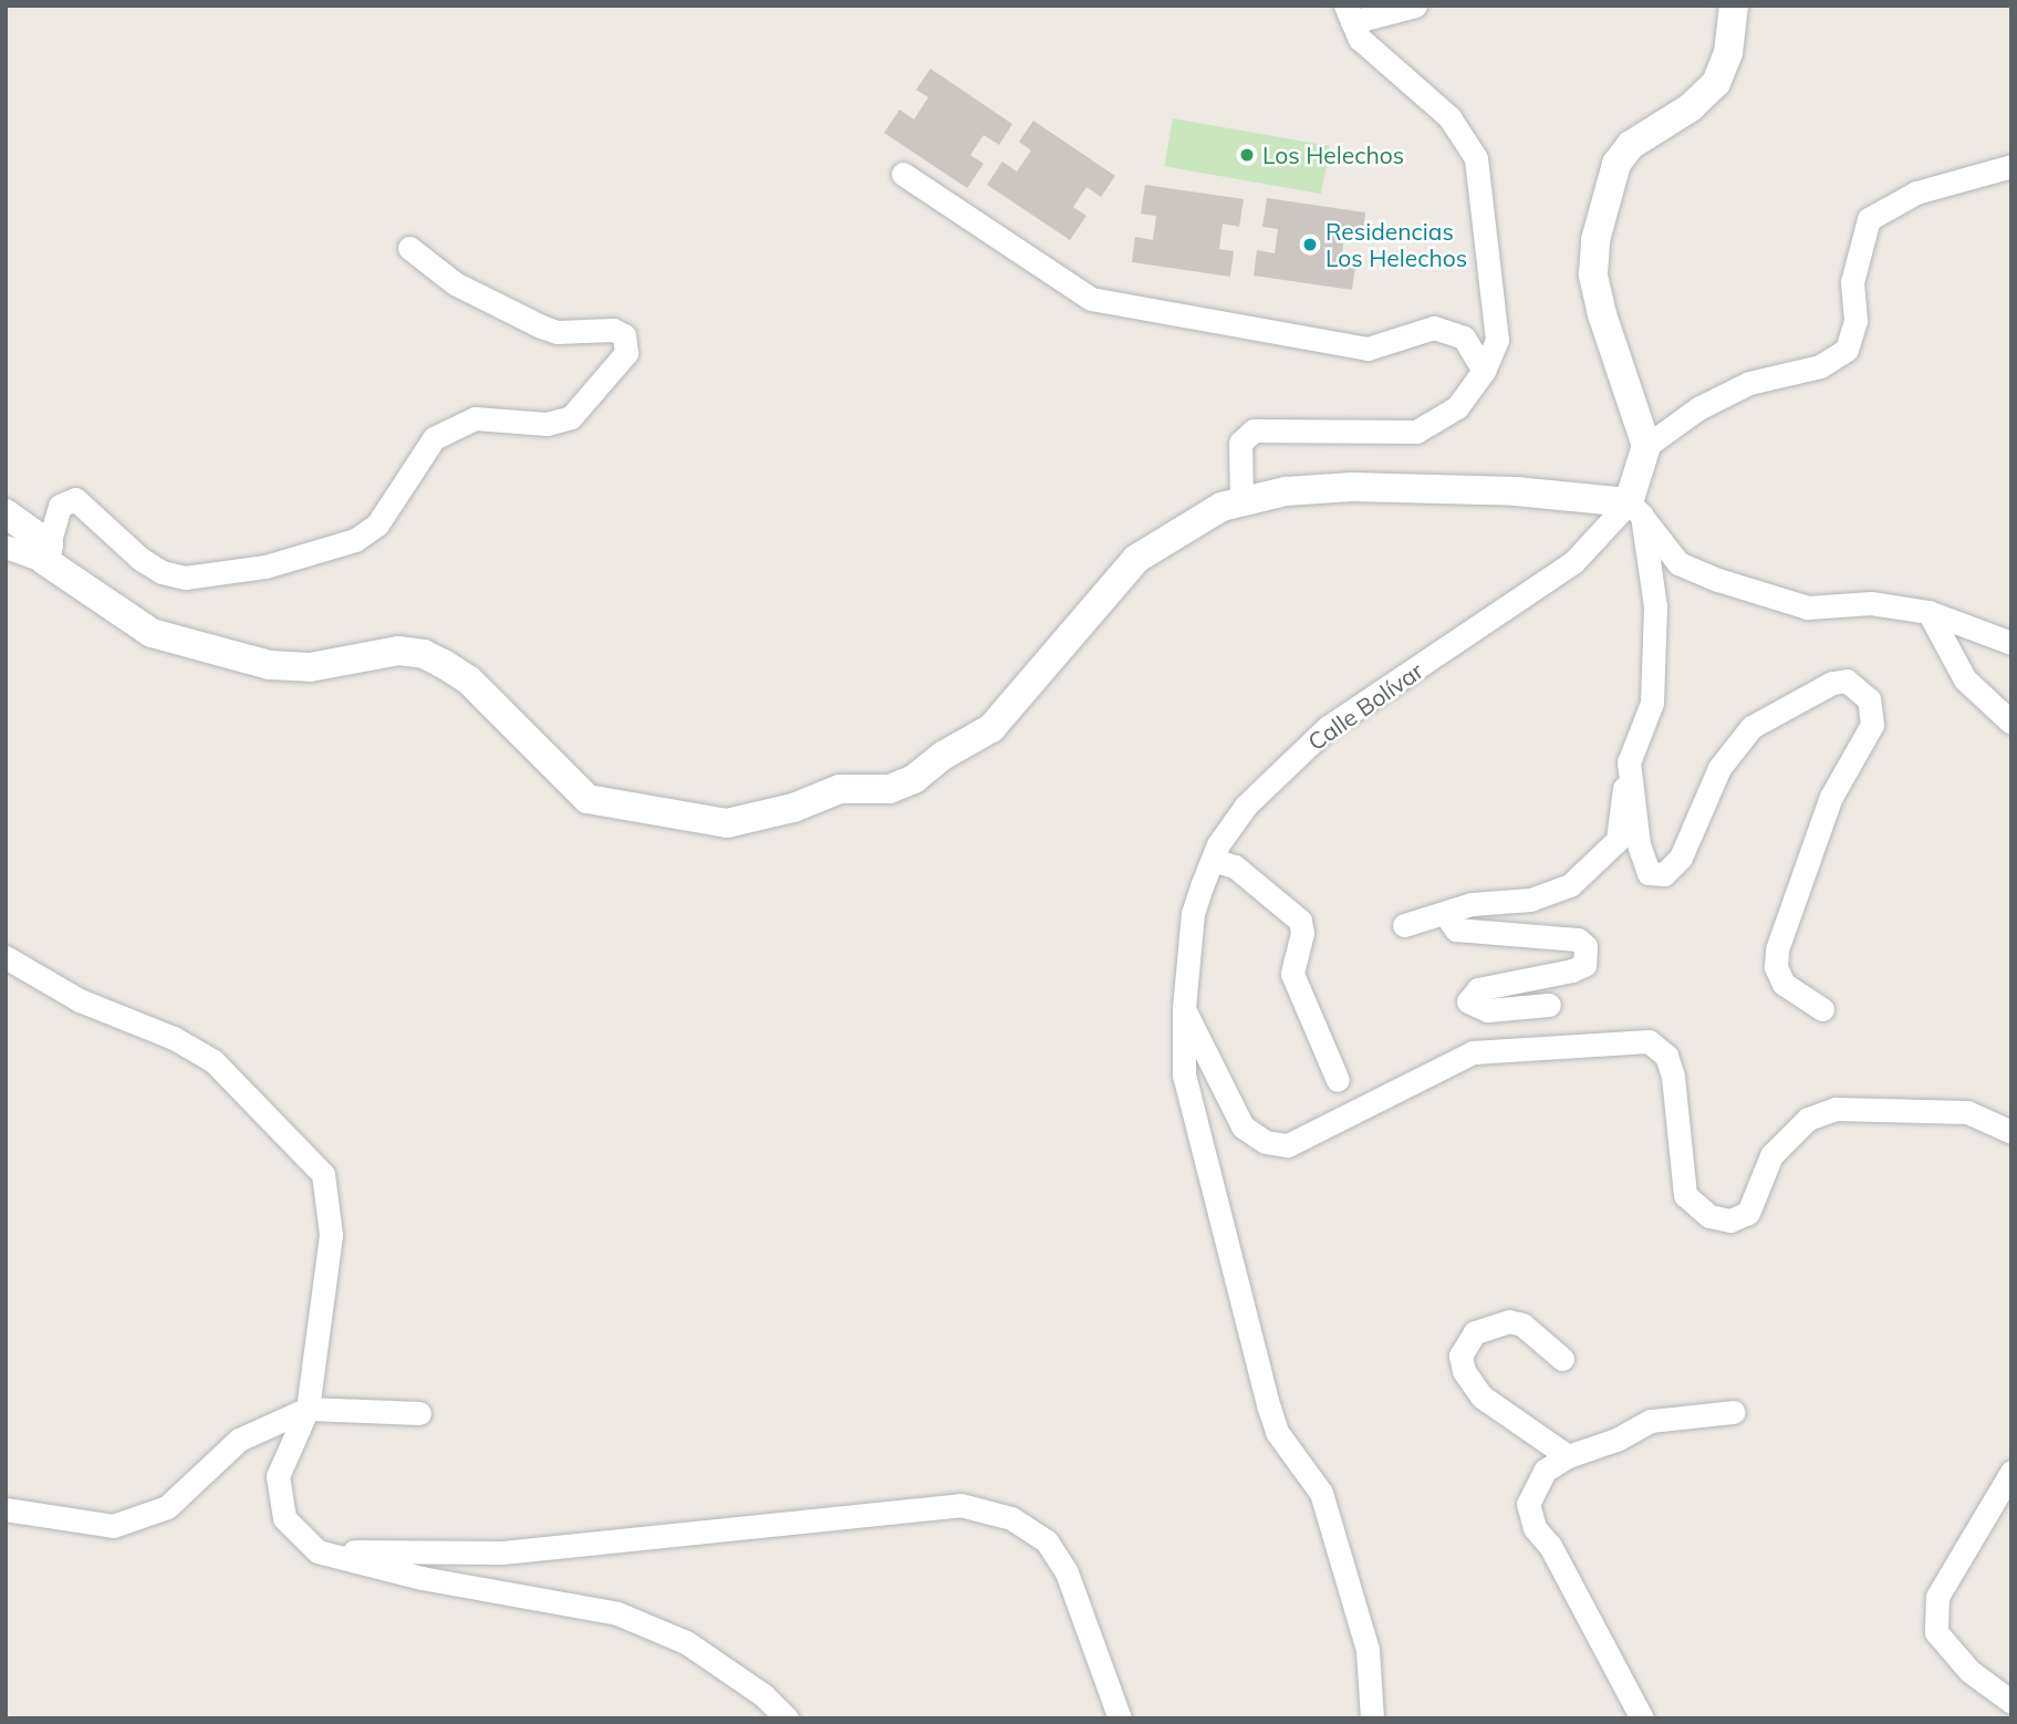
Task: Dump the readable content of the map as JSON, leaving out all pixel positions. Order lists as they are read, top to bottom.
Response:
{
  "streets": {
    "street": ["Calle Bolívar"]
  },
  "places": ["Los Helechos", "Residencias Los Helechos"]
}
